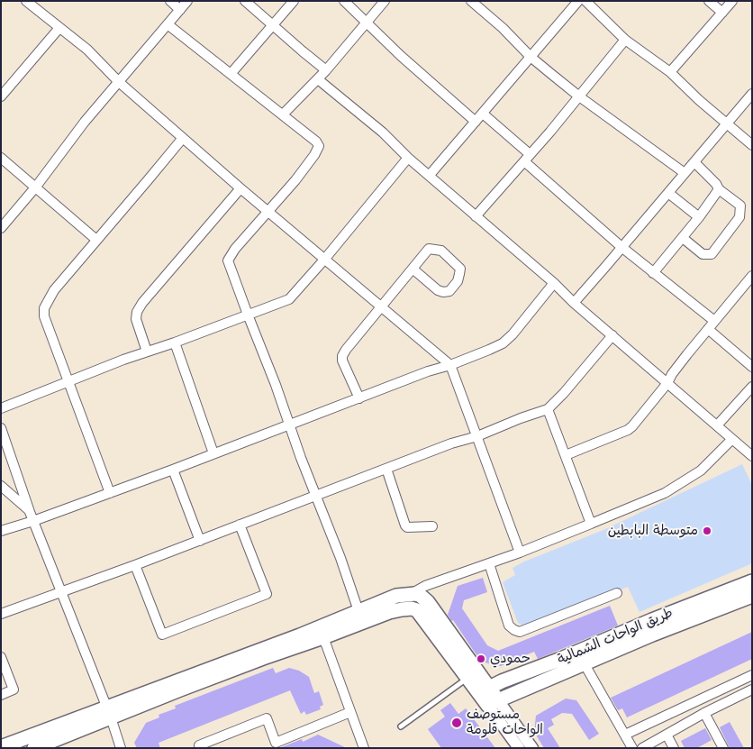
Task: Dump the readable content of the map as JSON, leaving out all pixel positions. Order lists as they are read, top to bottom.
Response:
{
  "streets": {
    "main road": ["طريق الواحات الشمالية"]
  },
  "places": ["متوسطة البابطين", "حمودي", "مستوصف الواحات قلومة"]
}
